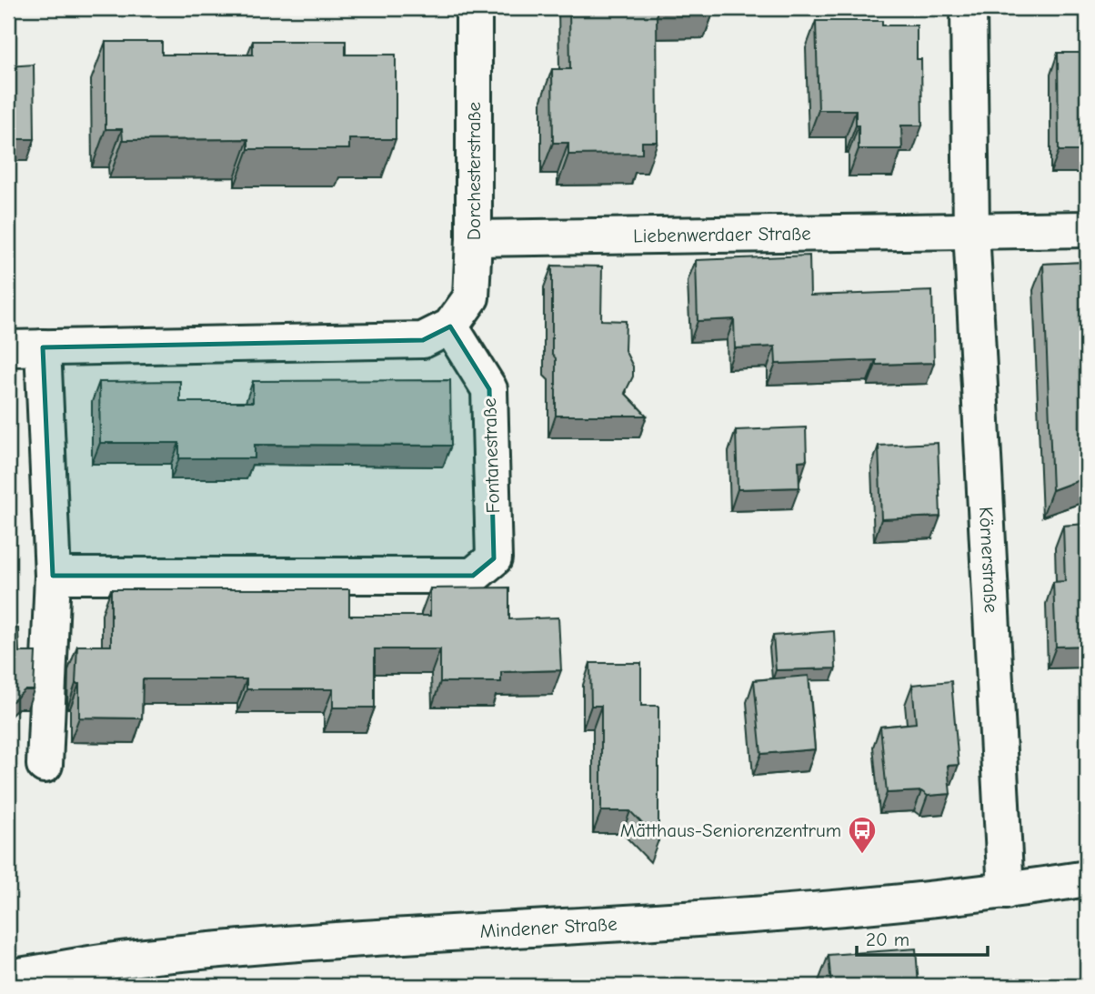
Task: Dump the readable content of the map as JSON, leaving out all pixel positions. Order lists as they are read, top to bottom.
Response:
{
  "streets": {
    "street": [
      "Dorchesterstraße",
      "Liebenwerdaer Straße",
      "Fontanestraße",
      "Körnerstraße",
      "Mindener Straße"
    ]
  },
  "crossings": [
    ["Dorchesterstraße", "Liebenwerdaer Straße"],
    ["Dorchesterstraße", "Fontanestraße"],
    ["Liebenwerdaer Straße", "Körnerstraße"],
    ["Körnerstraße", "Mindener Straße"]
  ],
  "places": {
    "bus stop": ["Mätthaus-Seniorenzentrum"]
  },
  "scale_bar": "20 m"
}
